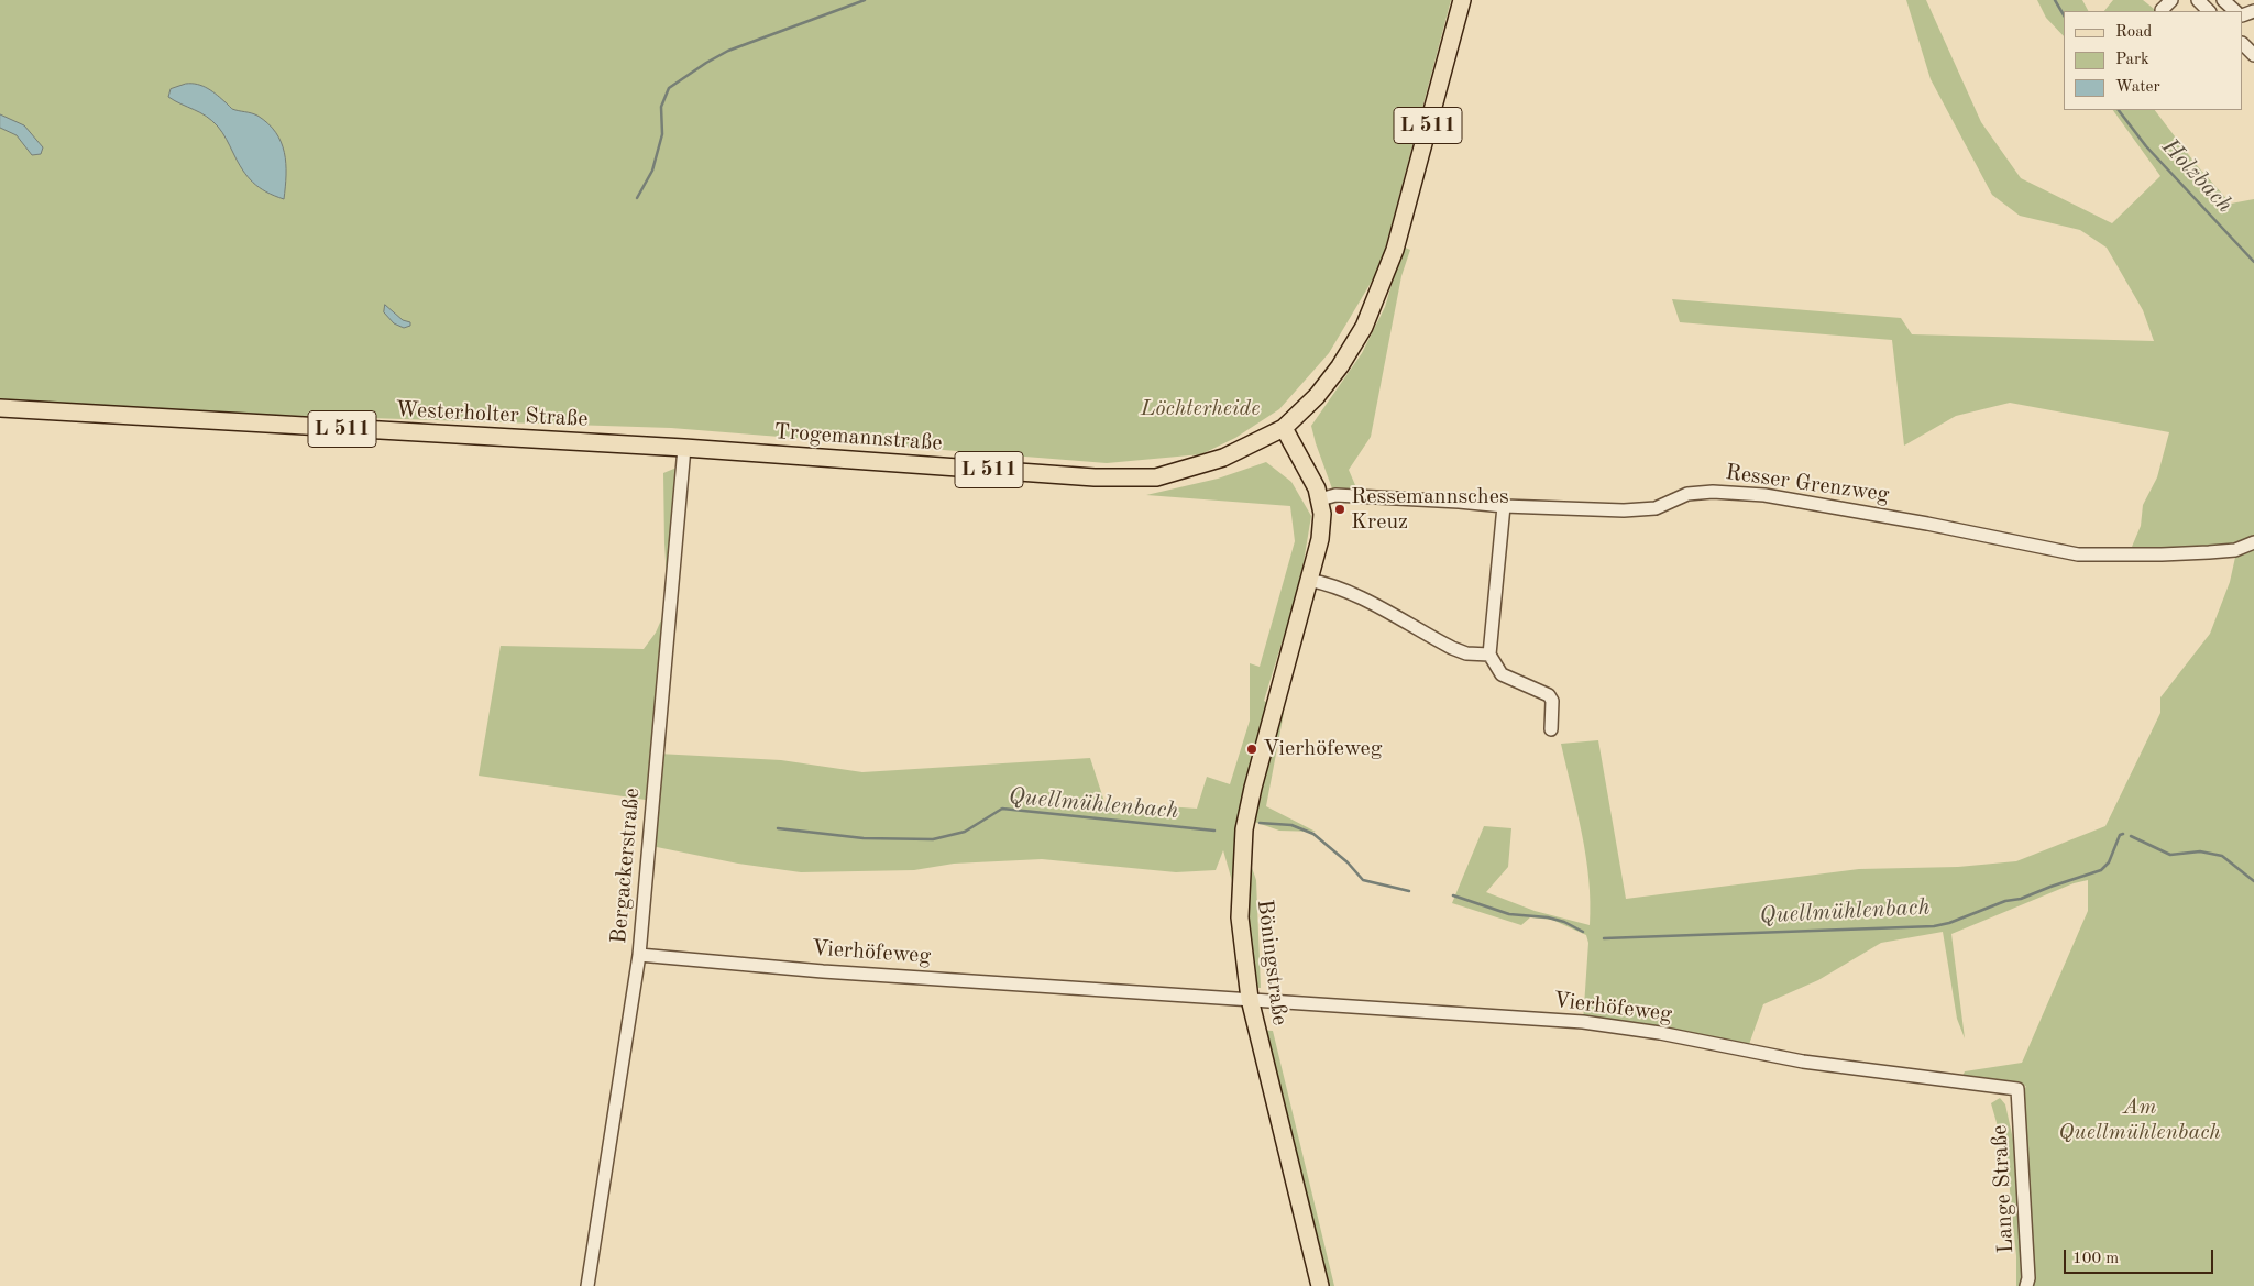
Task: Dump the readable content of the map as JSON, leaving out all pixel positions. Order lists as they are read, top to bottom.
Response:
{
  "streets": {
    "main road": [
      "L 511",
      "Westerholter Straße",
      "Trogemannstraße",
      "Böningstraße"
    ],
    "street": [
      "Resser Grenzweg",
      "Bergackerstraße",
      "Vierhöfeweg",
      "Lange Straße"
    ]
  },
  "crossings": [
    ["L 511", "Trogemannstraße"],
    ["L 511", "Böningstraße"],
    ["Westerholter Straße", "Trogemannstraße"],
    ["Westerholter Straße", "Bergackerstraße"],
    ["Trogemannstraße", "Bergackerstraße"],
    ["Trogemannstraße", "Böningstraße"],
    ["Resser Grenzweg", "Böningstraße"],
    ["Bergackerstraße", "Vierhöfeweg"],
    ["Vierhöfeweg", "Böningstraße"],
    ["Vierhöfeweg", "Lange Straße"]
  ],
  "water": ["Holzbach", "Quellmühlenbach"],
  "parks": ["Löchterheide", "Am Quellmühlenbach"],
  "places": ["Ressemannsches Kreuz", "Vierhöfeweg"],
  "legend": ["Road", "Park", "Water"],
  "scale_bar": "100 m"
}
